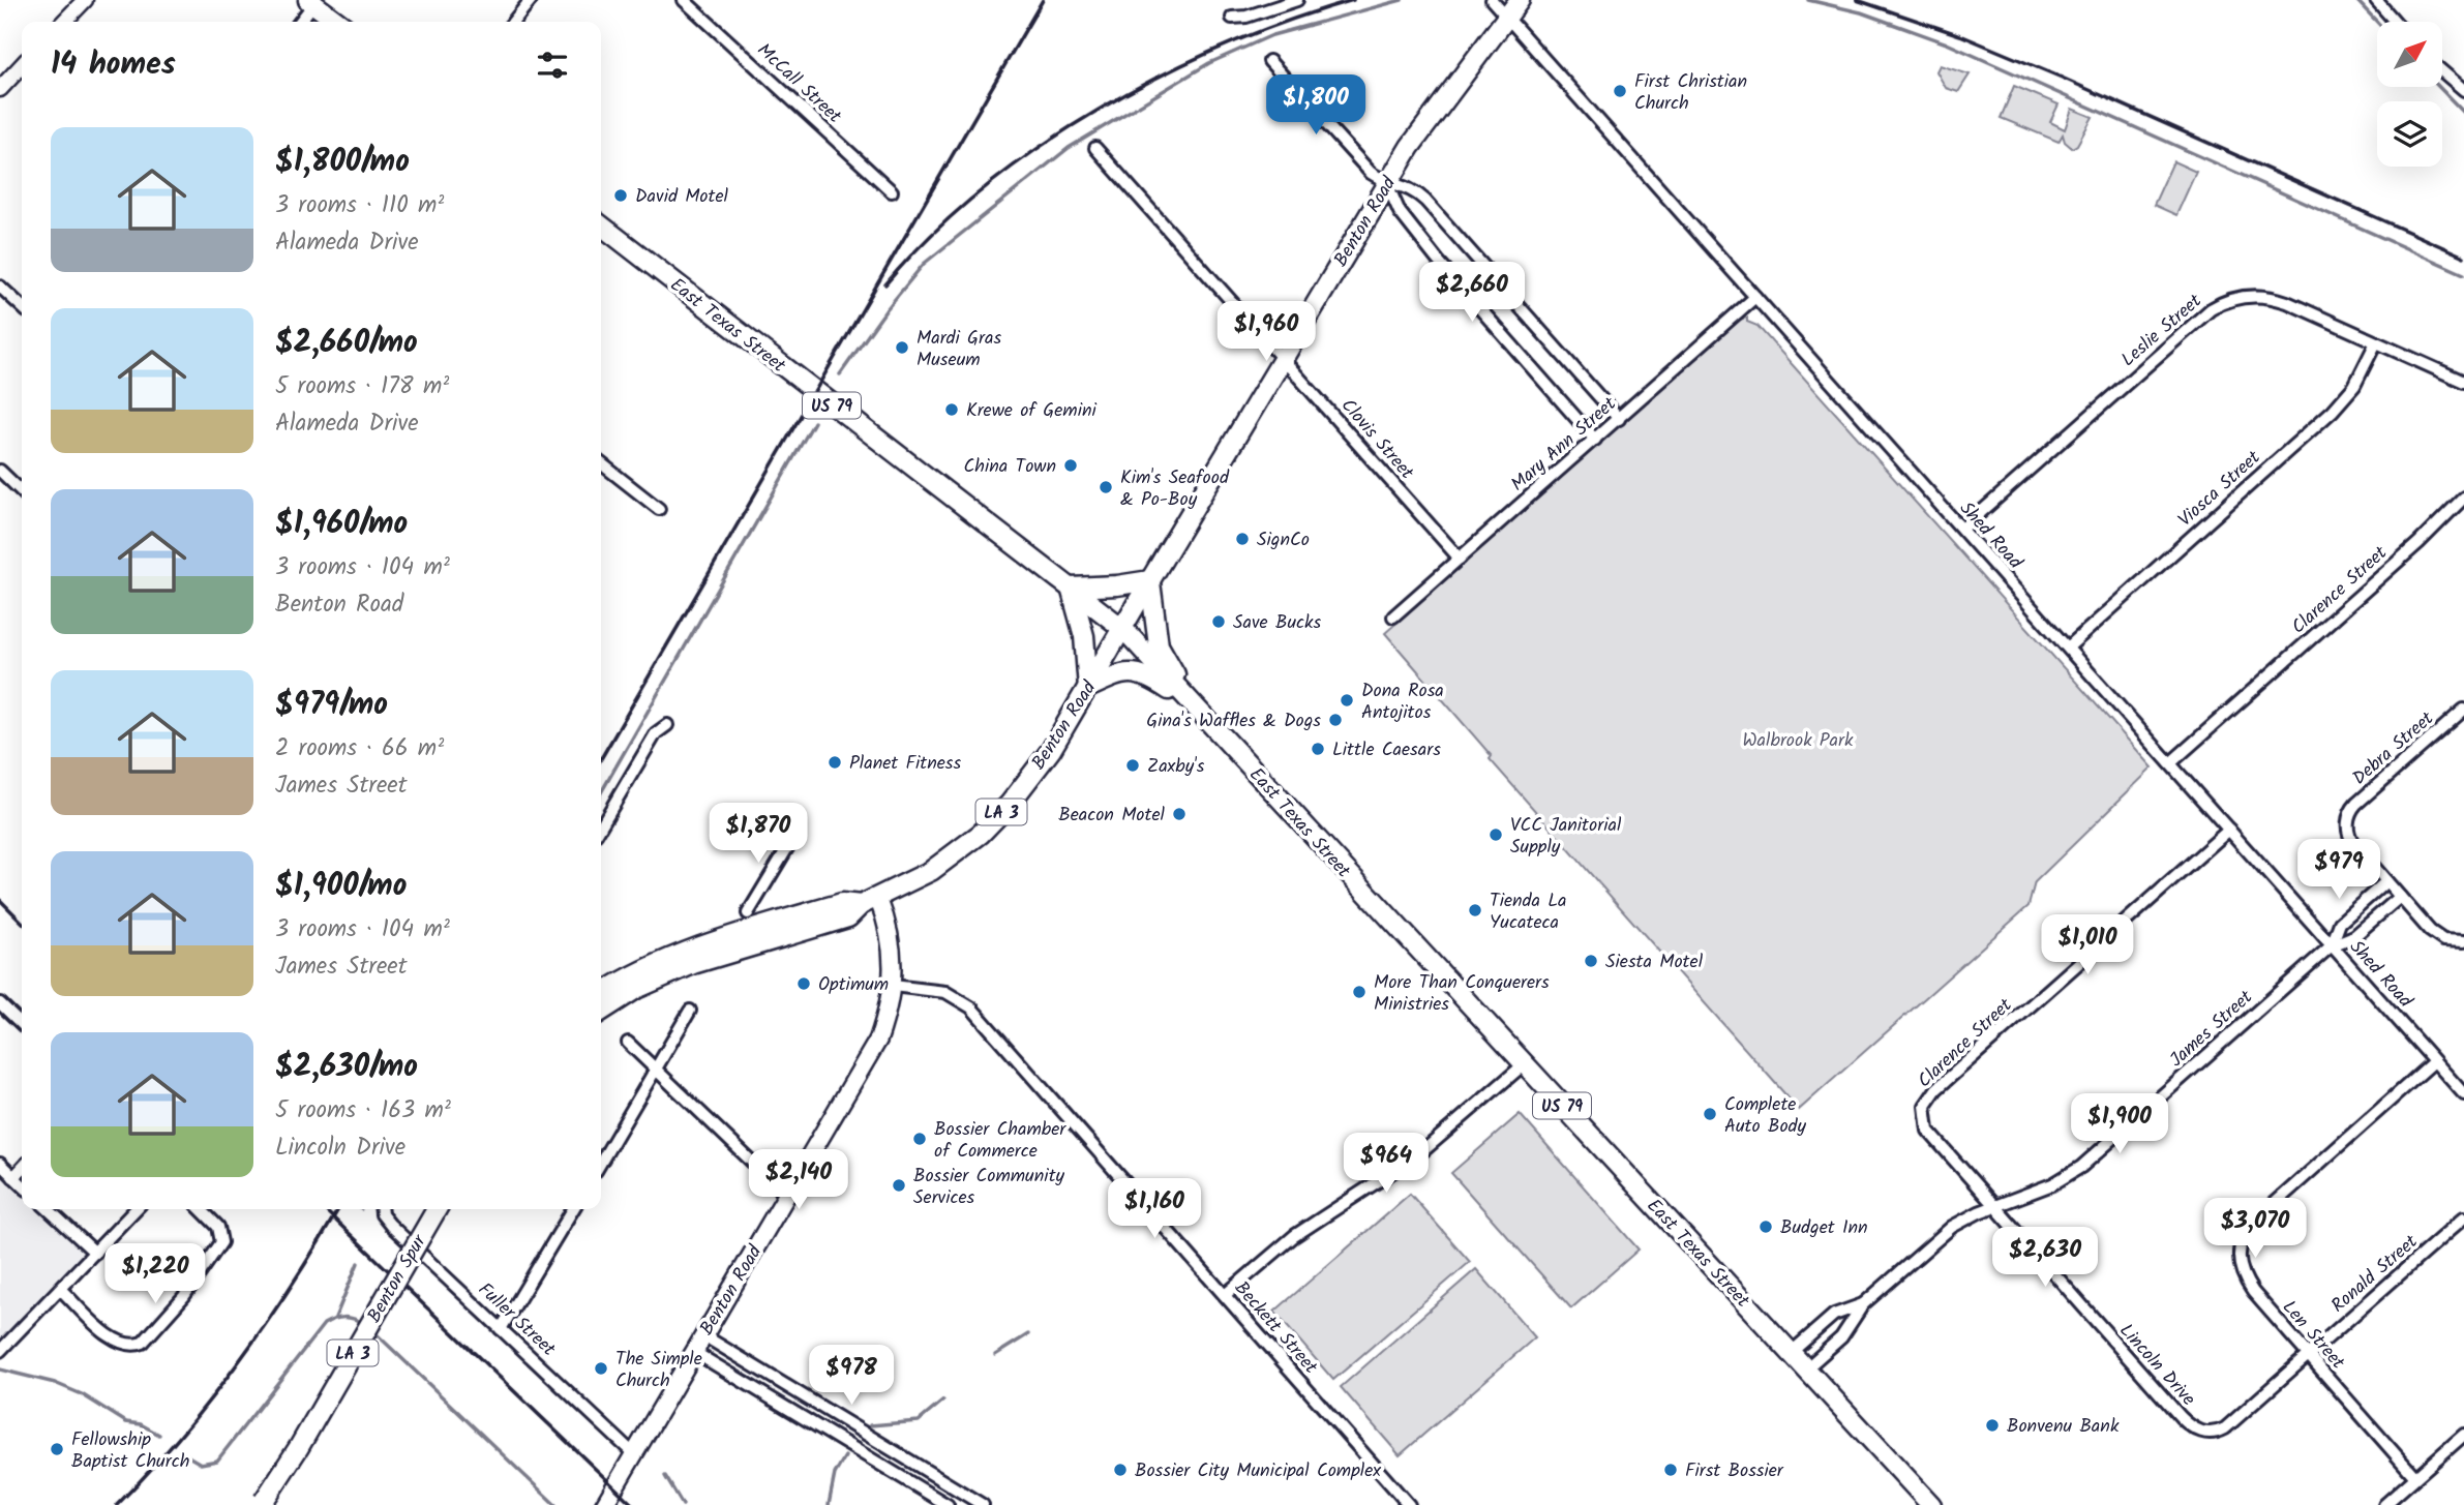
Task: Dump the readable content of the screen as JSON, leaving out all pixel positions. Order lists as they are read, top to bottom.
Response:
{
  "streets": {
    "main road": [
      "Benton Road",
      "East Texas Street",
      "US 79",
      "LA 3",
      "Benton Spur"
    ],
    "street": [
      "McCall Street",
      "Leslie Street",
      "Clovis Street",
      "Mary Ann Street",
      "Viosca Street",
      "Shed Road",
      "Clarence Street",
      "Debra Street",
      "James Street",
      "Ronald Street",
      "Fuller Street",
      "Beckett Street",
      "Len Street",
      "Lincoln Drive"
    ]
  },
  "crossings": [
    ["Benton Road", "East Texas Street"],
    ["Benton Road", "Clovis Street"],
    ["Benton Road", "Shed Road"],
    ["Benton Road", "LA 3"],
    ["Benton Road", "Fuller Street"],
    ["Benton Road", "Beckett Street"],
    ["East Texas Street", "James Street"],
    ["Leslie Street", "Viosca Street"],
    ["Leslie Street", "Shed Road"],
    ["Clovis Street", "Mary Ann Street"],
    ["Mary Ann Street", "Shed Road"],
    ["Viosca Street", "Shed Road"],
    ["Shed Road", "Clarence Street"],
    ["Shed Road", "James Street"],
    ["Shed Road", "Len Street"],
    ["Clarence Street", "Lincoln Drive"],
    ["Debra Street", "James Street"],
    ["James Street", "Lincoln Drive"],
    ["Ronald Street", "Len Street"],
    ["Ronald Street", "Lincoln Drive"]
  ],
  "parks": ["Walbrook Park"],
  "places": [
    "First Christian Church",
    "David Motel",
    "Mardi Gras Museum",
    "Krewe of Gemini",
    "China Town",
    "Kim's Seafood & Po-Boy",
    "SignCo",
    "Save Bucks",
    "Dona Rosa Antojitos",
    "Gina's Waffles & Dogs",
    "Little Caesars",
    "Planet Fitness",
    "Zaxby's",
    "Beacon Motel",
    "VCC Janitorial Supply",
    "Tienda La Yucateca",
    "Siesta Motel",
    "Optimum",
    "More Than Conquerers Ministries",
    "Complete Auto Body",
    "Bossier Chamber of Commerce",
    "Bossier Community Services",
    "Budget Inn",
    "The Simple Church",
    "Bonvenu Bank",
    "Fellowship Baptist Church",
    "Bossier City Municipal Complex",
    "First Bossier"
  ],
  "north": "top right",
  "page": {
    "heading": "14 homes",
    "price": [
      "$1,800",
      "$2,660",
      "$1,960",
      "$1,870",
      "$979",
      "$1,010",
      "$1,900",
      "$964",
      "$2,140",
      "$1,160",
      "$3,070",
      "$2,630",
      "$1,220",
      "$978"
    ],
    "list": [
      {
        "name": "$1,800/mo",
        "note": "3 rooms · 110 m² · Alameda Drive"
      },
      {
        "name": "$2,660/mo",
        "note": "5 rooms · 178 m² · Alameda Drive"
      },
      {
        "name": "$1,960/mo",
        "note": "3 rooms · 104 m² · Benton Road"
      },
      {
        "name": "$979/mo",
        "note": "2 rooms · 66 m² · James Street"
      },
      {
        "name": "$1,900/mo",
        "note": "3 rooms · 104 m² · James Street"
      },
      {
        "name": "$2,630/mo",
        "note": "5 rooms · 163 m² · Lincoln Drive"
      }
    ]
  }
}
